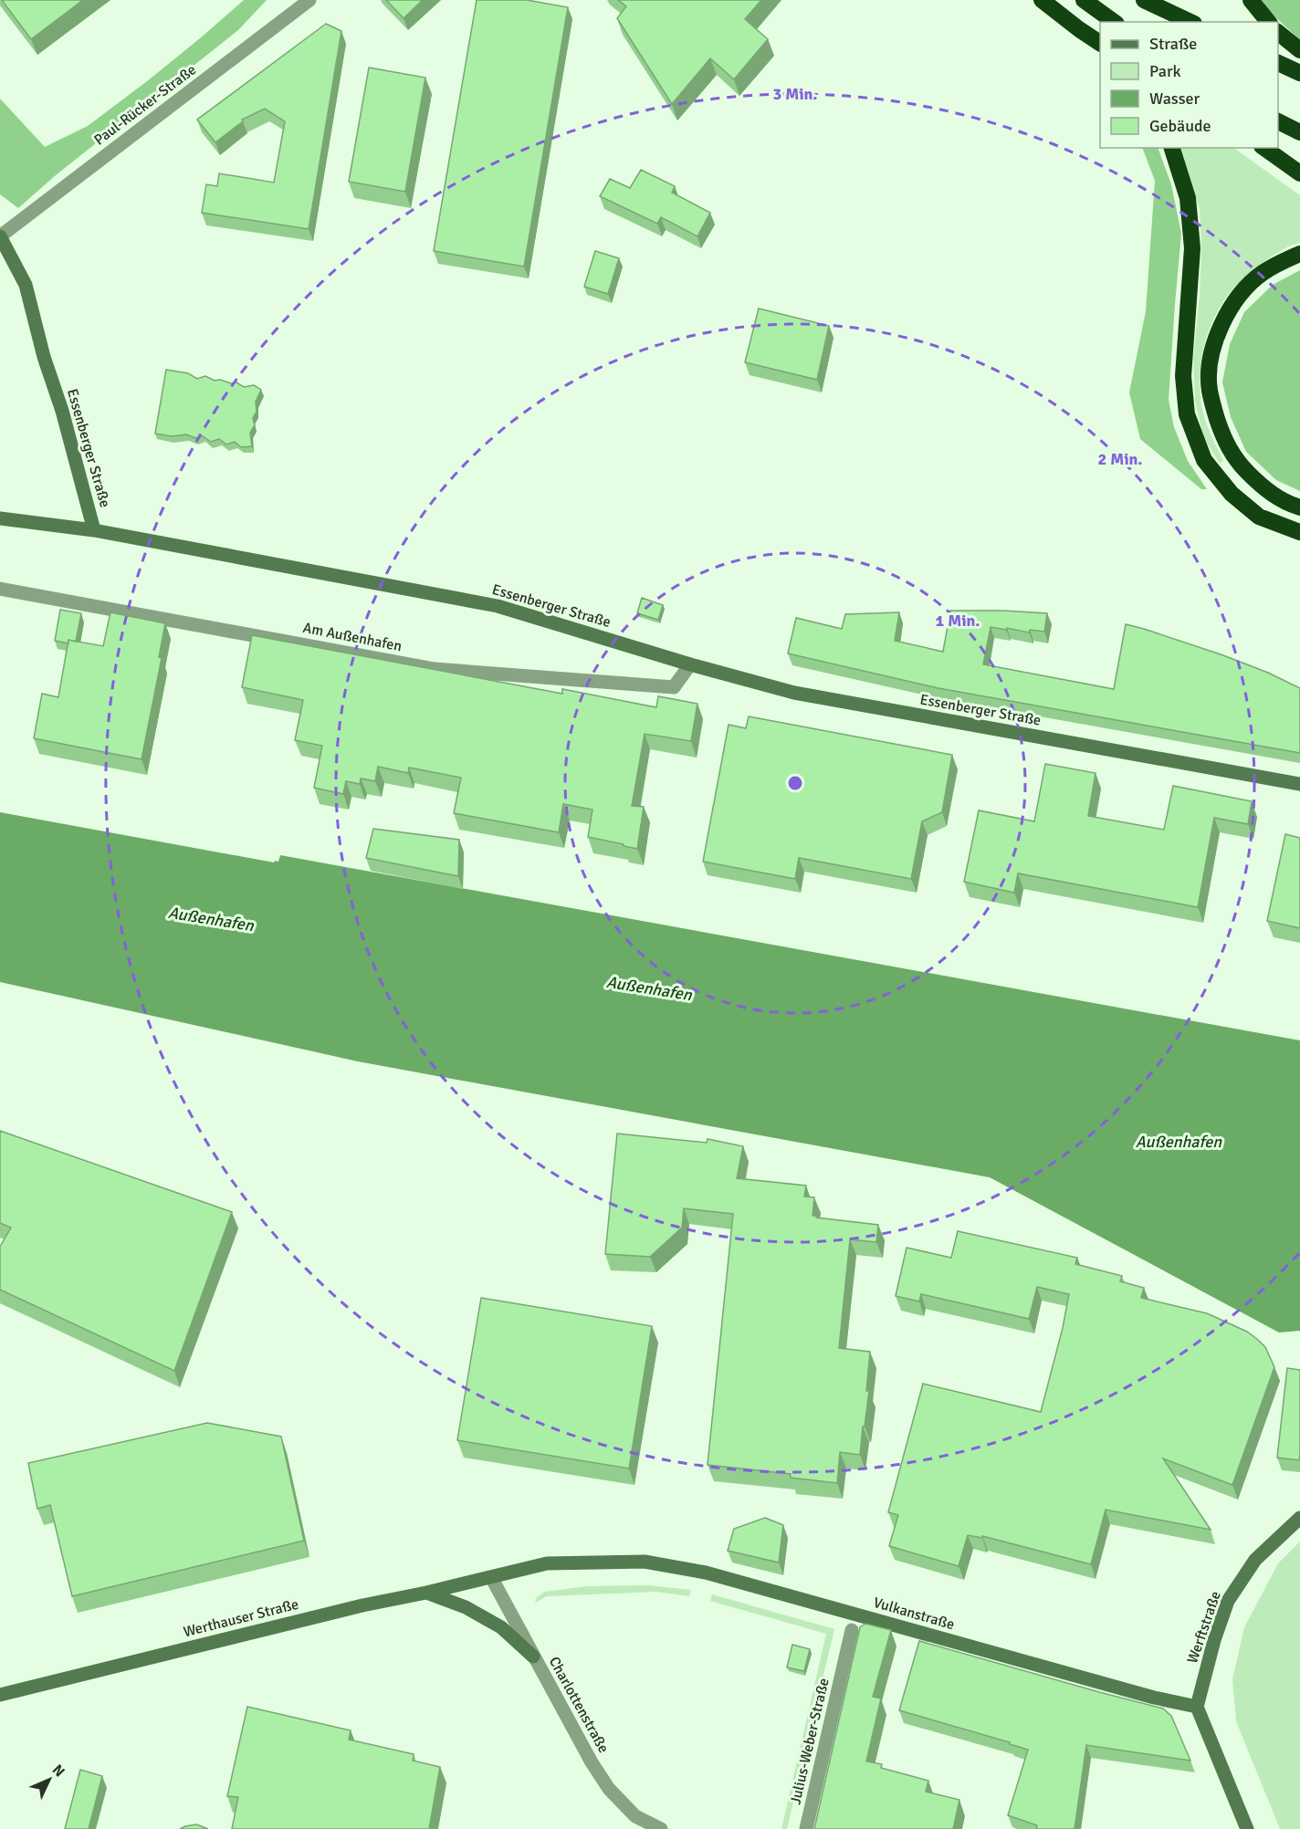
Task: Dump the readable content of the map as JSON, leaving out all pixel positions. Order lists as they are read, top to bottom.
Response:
{
  "streets": {
    "main road": [
      "Essenberger Straße",
      "Vulkanstraße",
      "Werthauser Straße",
      "Werftstraße"
    ],
    "street": [
      "Paul-Rücker-Straße",
      "Am Außenhafen",
      "Charlottenstraße",
      "Julius-Weber-Straße"
    ]
  },
  "crossings": [
    ["Paul-Rücker-Straße", "Essenberger Straße"],
    ["Essenberger Straße", "Am Außenhafen"],
    ["Vulkanstraße", "Werthauser Straße"],
    ["Vulkanstraße", "Werftstraße"],
    ["Vulkanstraße", "Charlottenstraße"],
    ["Werthauser Straße", "Charlottenstraße"]
  ],
  "water": ["Außenhafen"],
  "legend": [
    "Straße",
    "Park",
    "Wasser",
    "Gebäude"
  ],
  "north": "top right",
  "rings": ["3 Min.", "2 Min.", "1 Min."]
}
